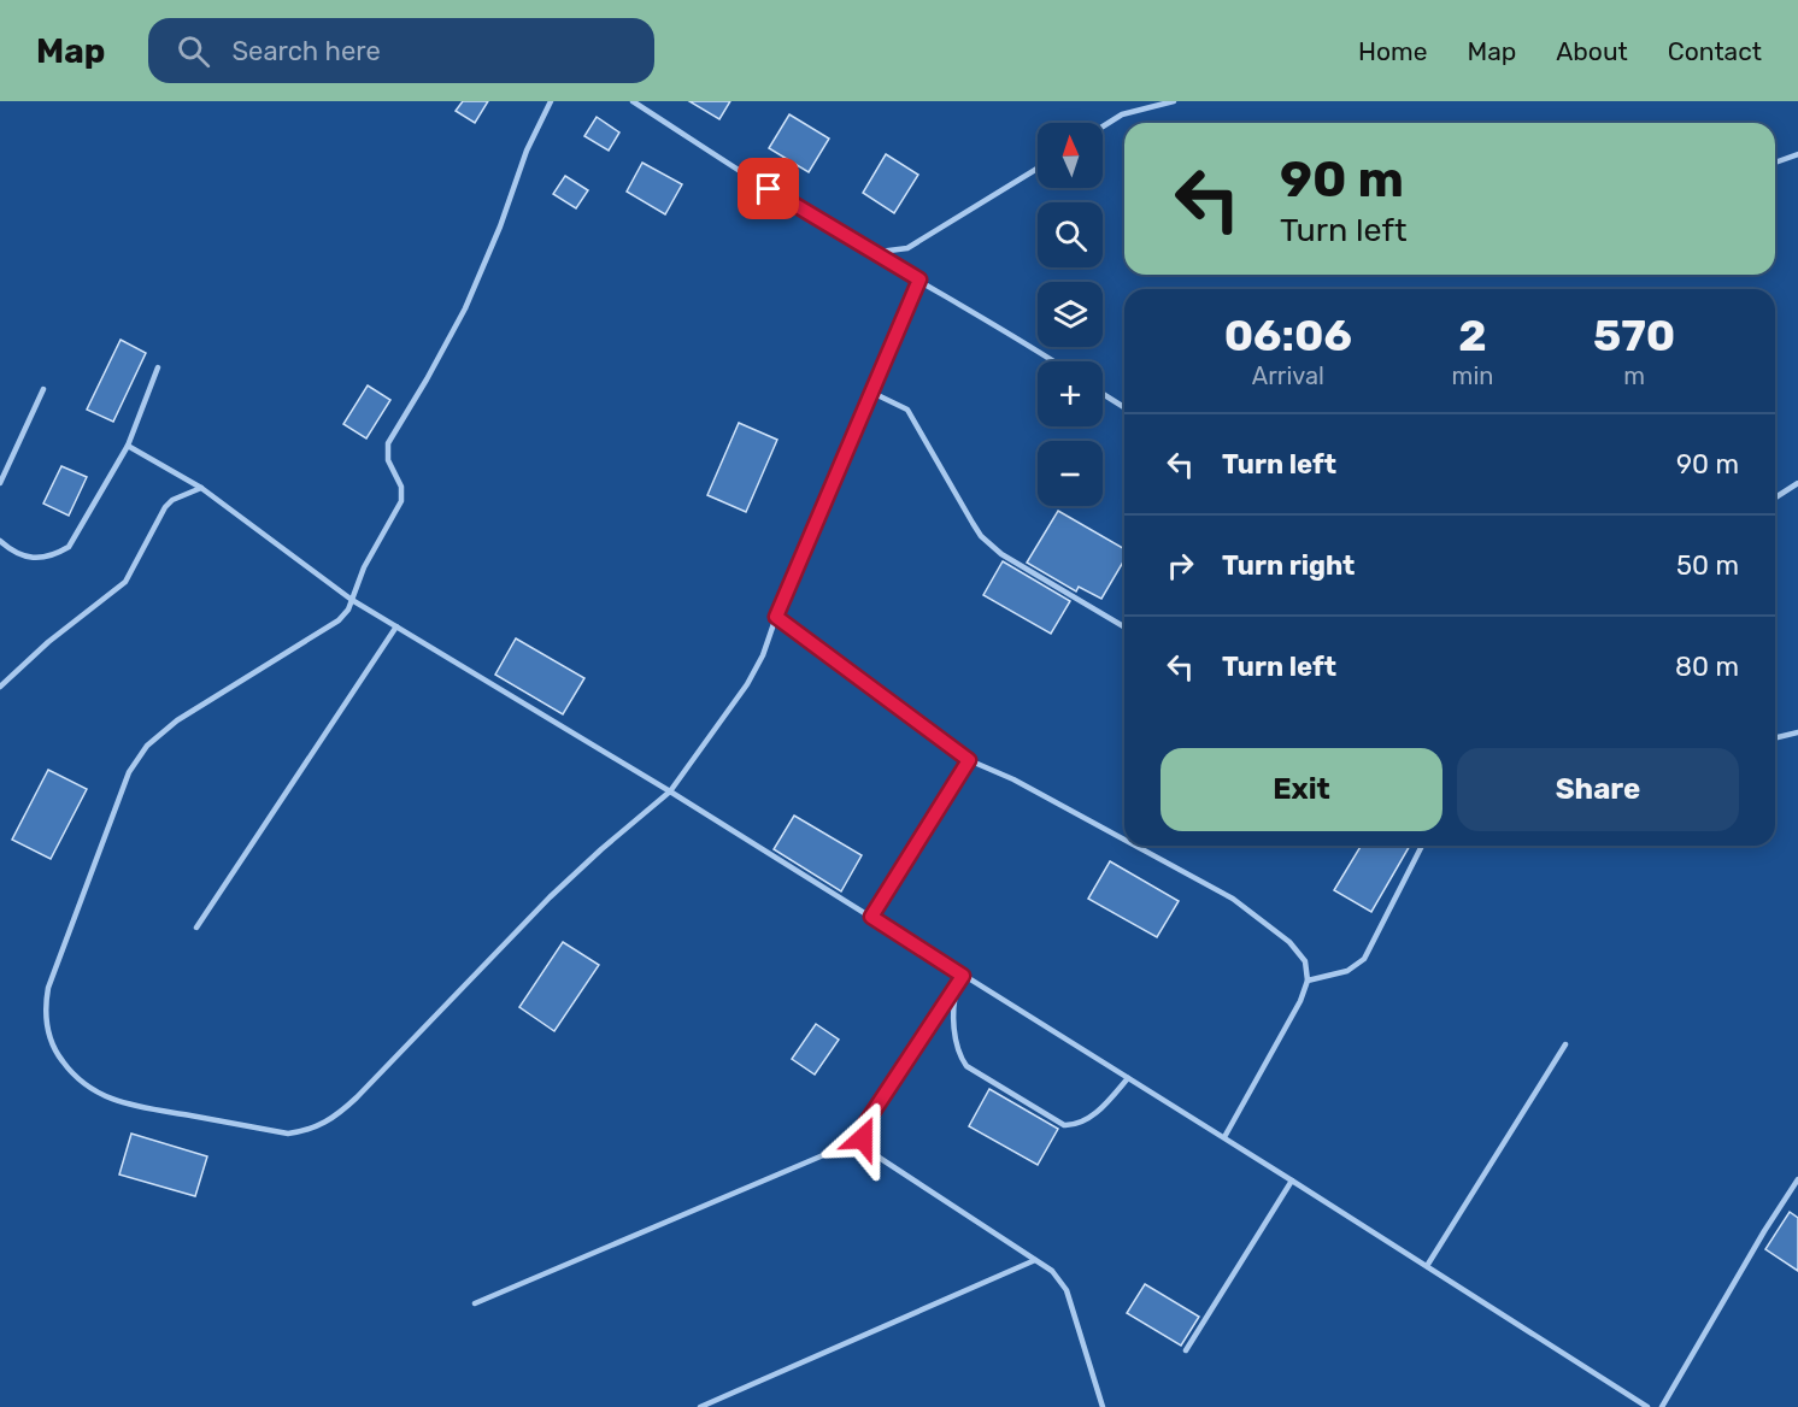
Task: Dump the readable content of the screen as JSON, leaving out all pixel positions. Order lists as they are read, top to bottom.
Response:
{
  "north": "top",
  "page": {
    "header": "Map",
    "search": "Search here",
    "nav": [
      "Home",
      "Map",
      "About",
      "Contact"
    ],
    "map_buttons": ["+", "−"],
    "turn": ["90 m", "Turn left"],
    "eta": [
      "06:06",
      "Arrival",
      "2",
      "min",
      "570",
      "m"
    ],
    "list": [
      {
        "name": "Turn left",
        "value": "90 m"
      },
      {
        "name": "Turn right",
        "value": "50 m"
      },
      {
        "name": "Turn left",
        "value": "80 m"
      }
    ],
    "buttons": ["Exit", "Share"]
  }
}
